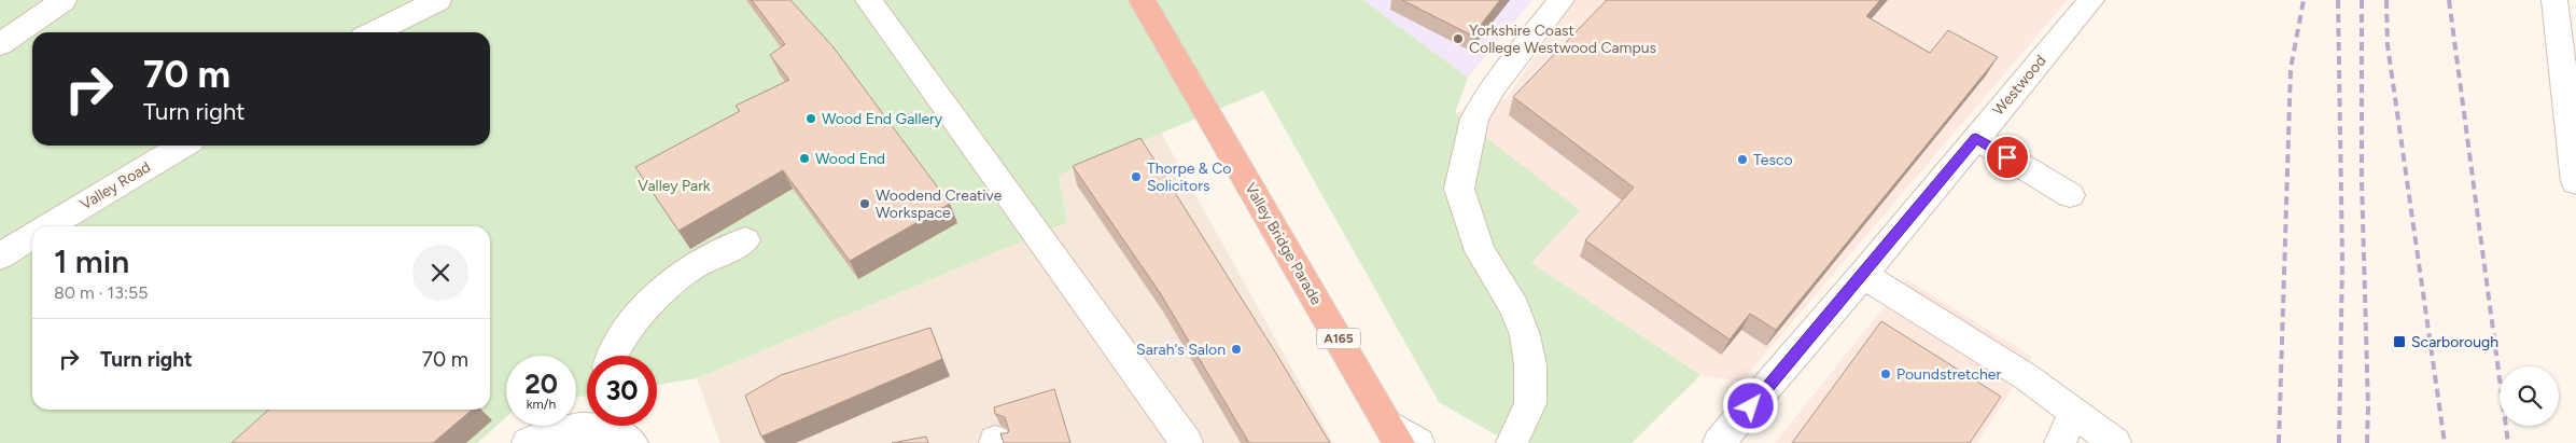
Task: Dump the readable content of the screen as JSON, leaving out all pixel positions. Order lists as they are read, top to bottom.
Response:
{
  "streets": {
    "highway": ["Valley Bridge Parade", "A165"],
    "street": ["Westwood", "Valley Road"]
  },
  "parks": ["Valley Park"],
  "places": {
    "other": [
      "Yorkshire Coast College Westwood Campus",
      "Wood End Gallery",
      "Wood End",
      "Tesco",
      "Thorpe & Co Solicitors",
      "Woodend Creative Workspace",
      "Sarah's Salon",
      "Poundstretcher"
    ],
    "transit": ["Scarborough"]
  },
  "page": {
    "turn": ["70 m", "Turn right"],
    "heading": ["1 min", "80 m · 13:55"],
    "list": [
      {
        "name": "Turn right",
        "value": "70 m"
      }
    ],
    "speed": "20 km/h",
    "limit": "30"
  }
}
